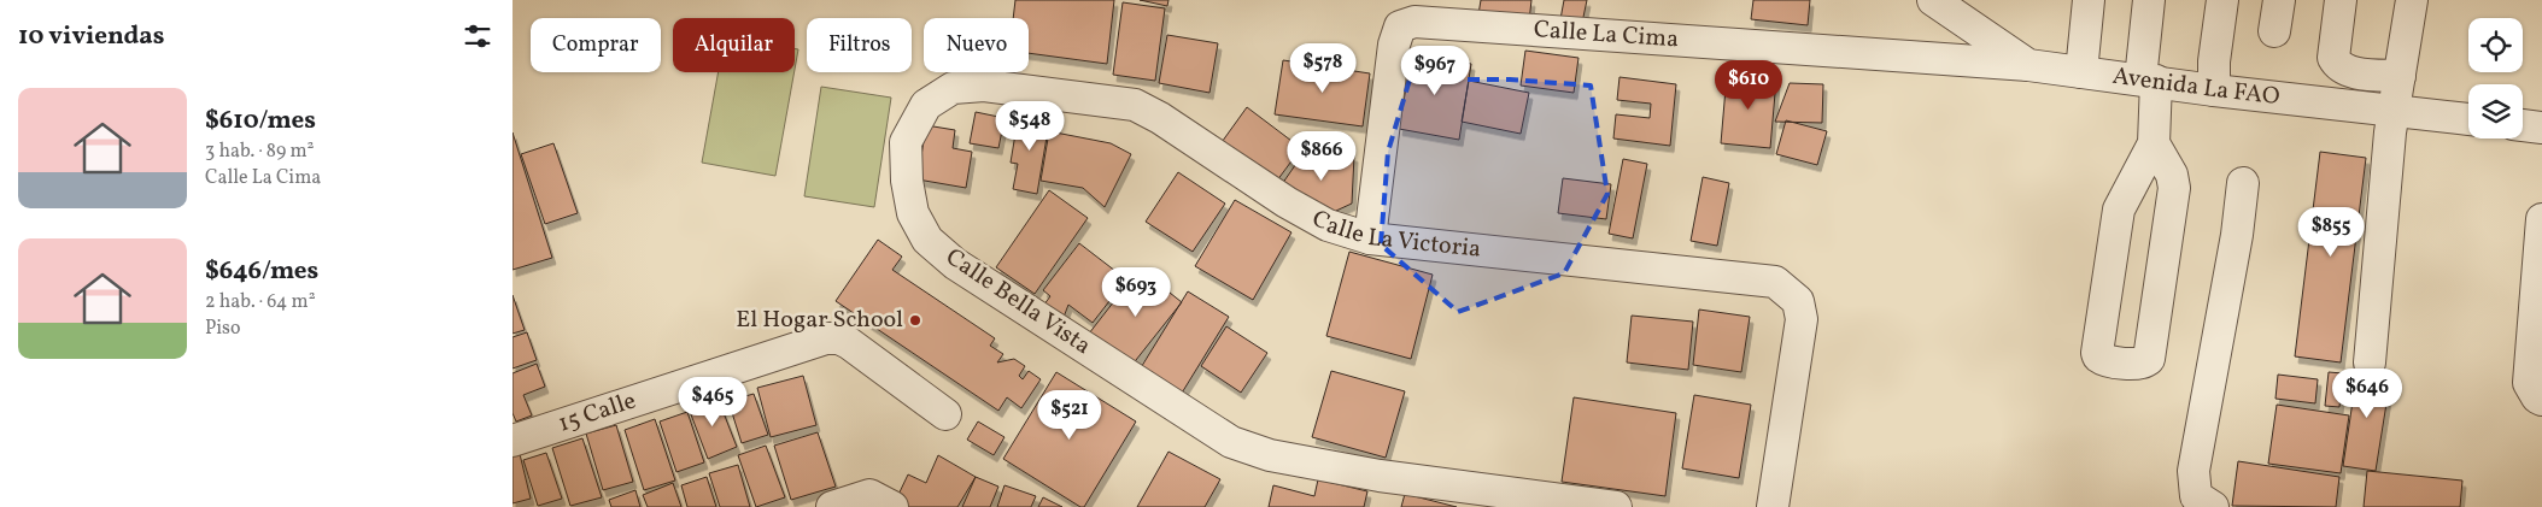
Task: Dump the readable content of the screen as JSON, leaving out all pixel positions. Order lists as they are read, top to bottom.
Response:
{
  "streets": {
    "street": [
      "Calle La Cima",
      "Avenida La FAO",
      "Calle La Victoria",
      "Calle Bella Vista",
      "15 Calle"
    ]
  },
  "crossings": [
    ["Calle La Cima", "Avenida La FAO"],
    ["Calle La Cima", "Calle La Victoria"],
    ["Calle La Victoria", "Calle Bella Vista"]
  ],
  "places": ["El Hogar School"],
  "page": {
    "heading": "10 viviendas",
    "chip": [
      "Comprar",
      "Alquilar",
      "Filtros",
      "Nuevo"
    ],
    "price": [
      "$578",
      "$967",
      "$610",
      "$548",
      "$866",
      "$855",
      "$693",
      "$646",
      "$465",
      "$521"
    ],
    "list": [
      {
        "name": "$610/mes",
        "note": "3 hab. · 89 m² · Calle La Cima"
      },
      {
        "name": "$646/mes",
        "note": "2 hab. · 64 m² · Piso"
      }
    ]
  }
}
